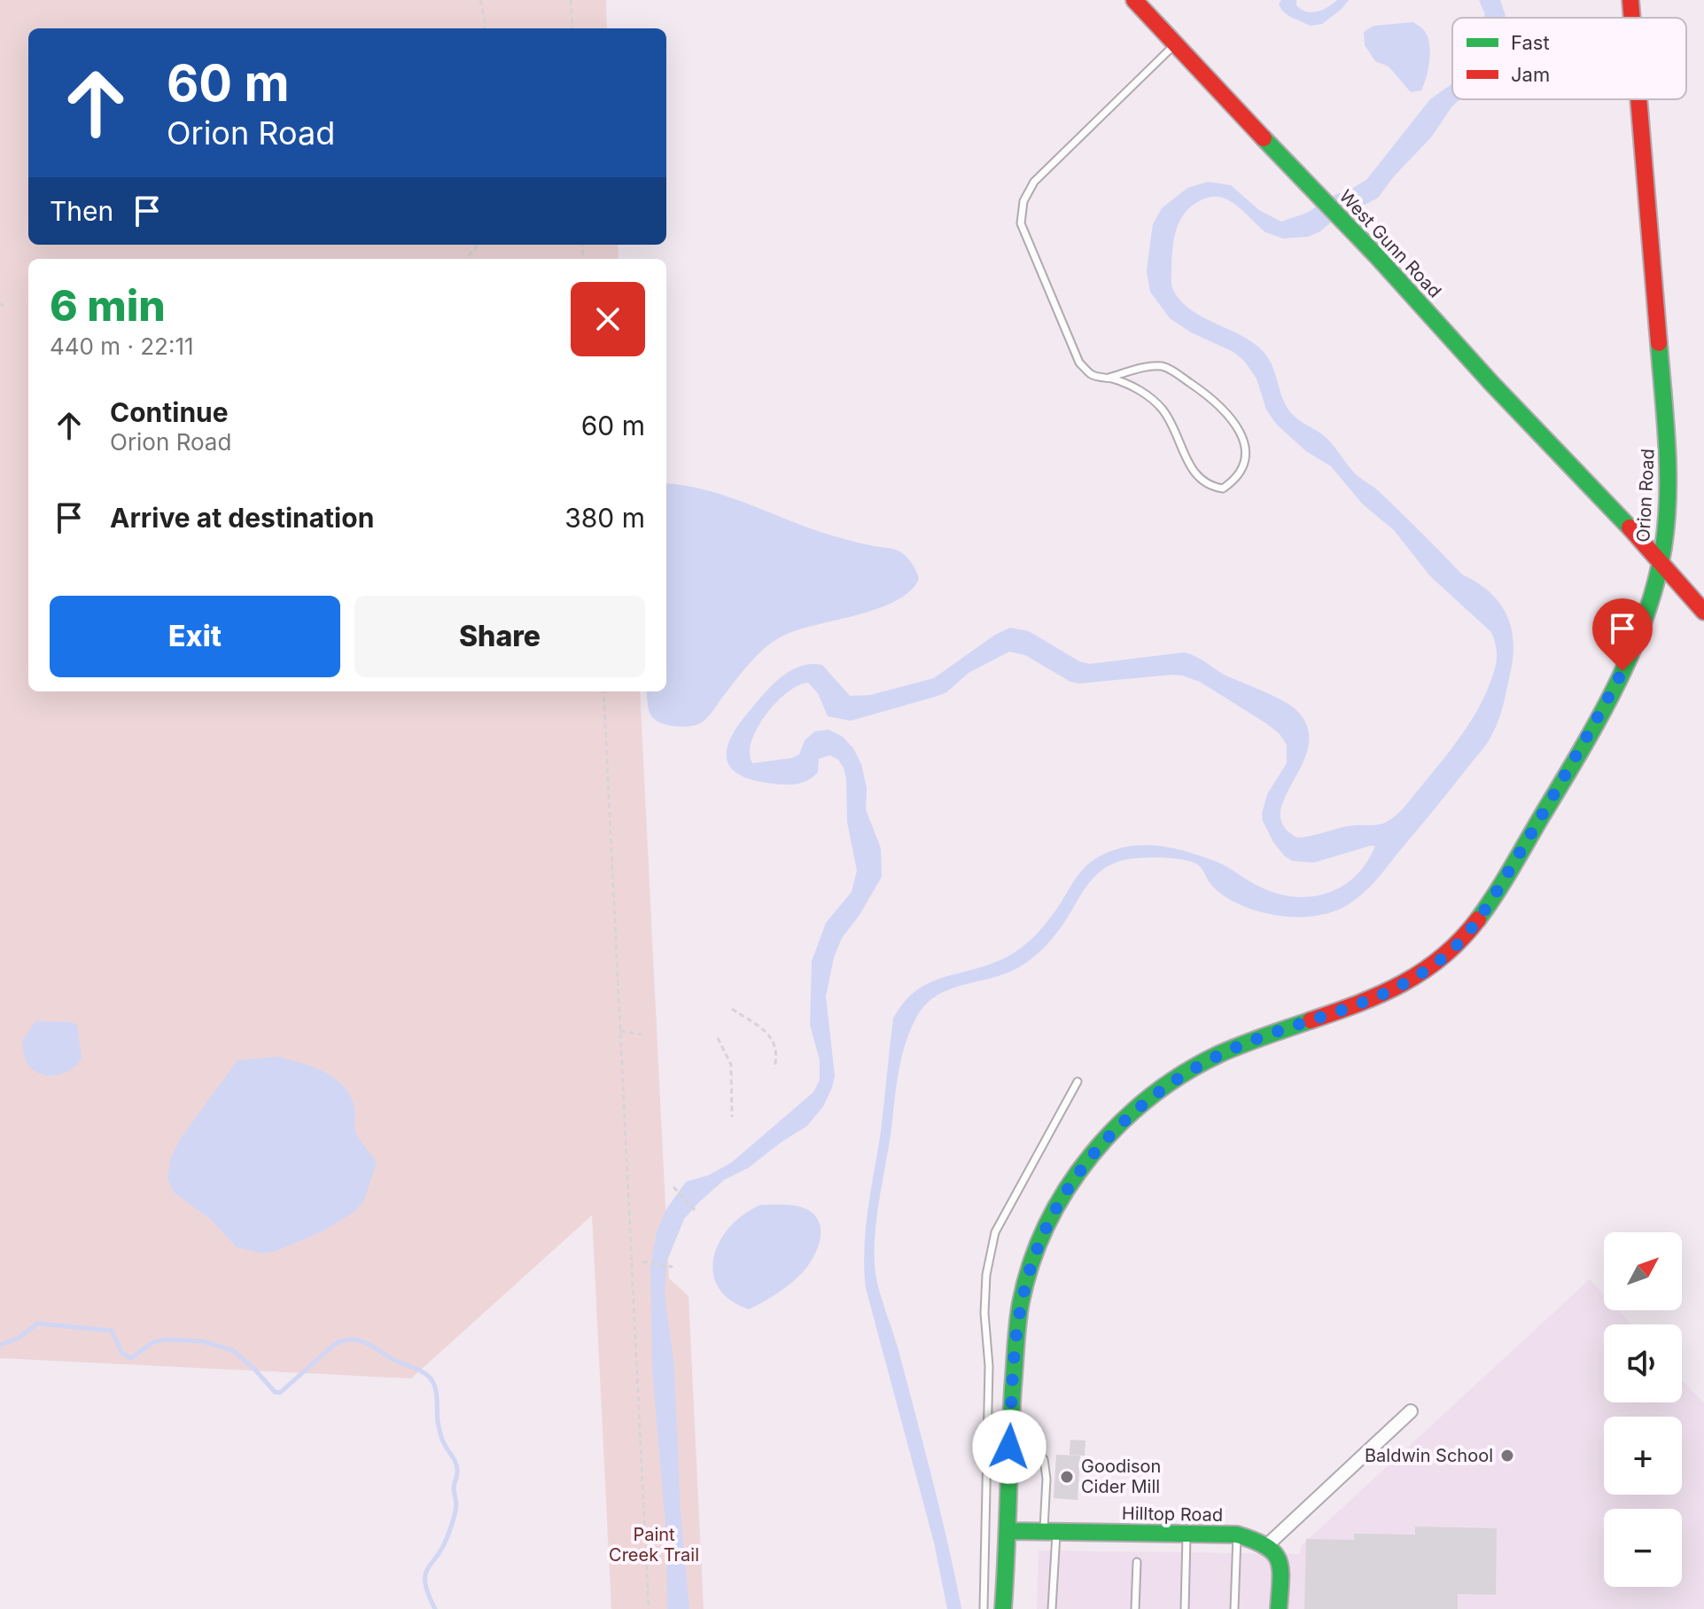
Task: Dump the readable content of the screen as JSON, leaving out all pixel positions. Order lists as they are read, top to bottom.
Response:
{
  "streets": {
    "street": ["West Gunn Road", "Orion Road", "Hilltop Road"]
  },
  "crossings": [
    ["West Gunn Road", "Orion Road"],
    ["Orion Road", "Hilltop Road"]
  ],
  "parks": ["Paint Creek Trail"],
  "places": ["Baldwin School", "Goodison Cider Mill"],
  "legend": ["Fast", "Jam"],
  "north": "top right",
  "page": {
    "turn": ["60 m", "Orion Road"],
    "then": "Then",
    "heading": ["6 min", "440 m · 22:11"],
    "list": [
      {
        "name": "Continue",
        "note": "Orion Road",
        "value": "60 m"
      },
      {
        "name": "Arrive at destination",
        "value": "380 m"
      }
    ],
    "buttons": ["Exit", "Share"],
    "map_buttons": ["+", "−"]
  }
}
